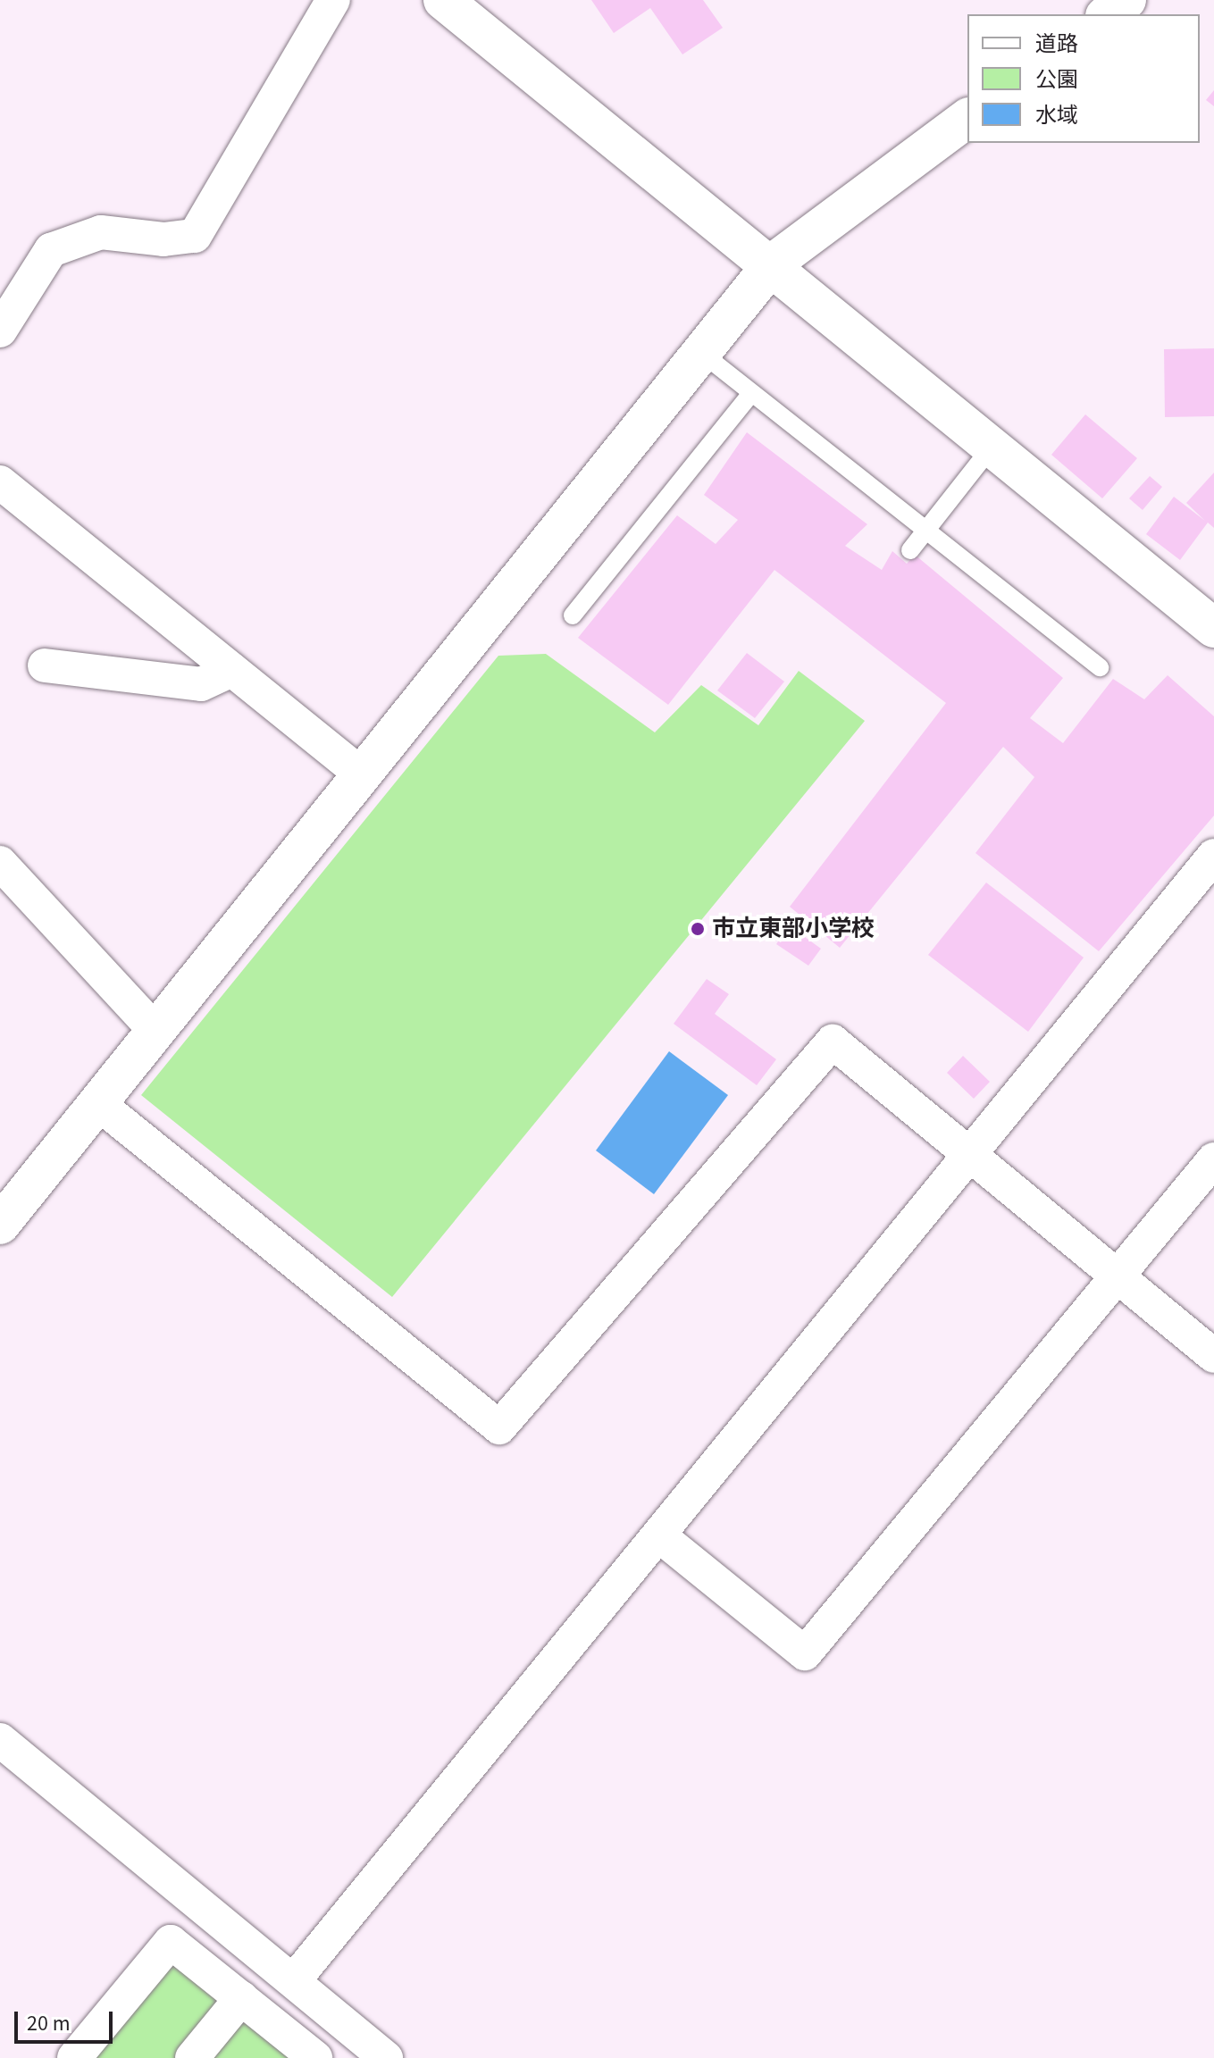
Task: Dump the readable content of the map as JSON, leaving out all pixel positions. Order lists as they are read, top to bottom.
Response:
{
  "places": ["市立東部小学校"],
  "legend": ["道路", "公園", "水域"],
  "scale_bar": "20 m"
}
